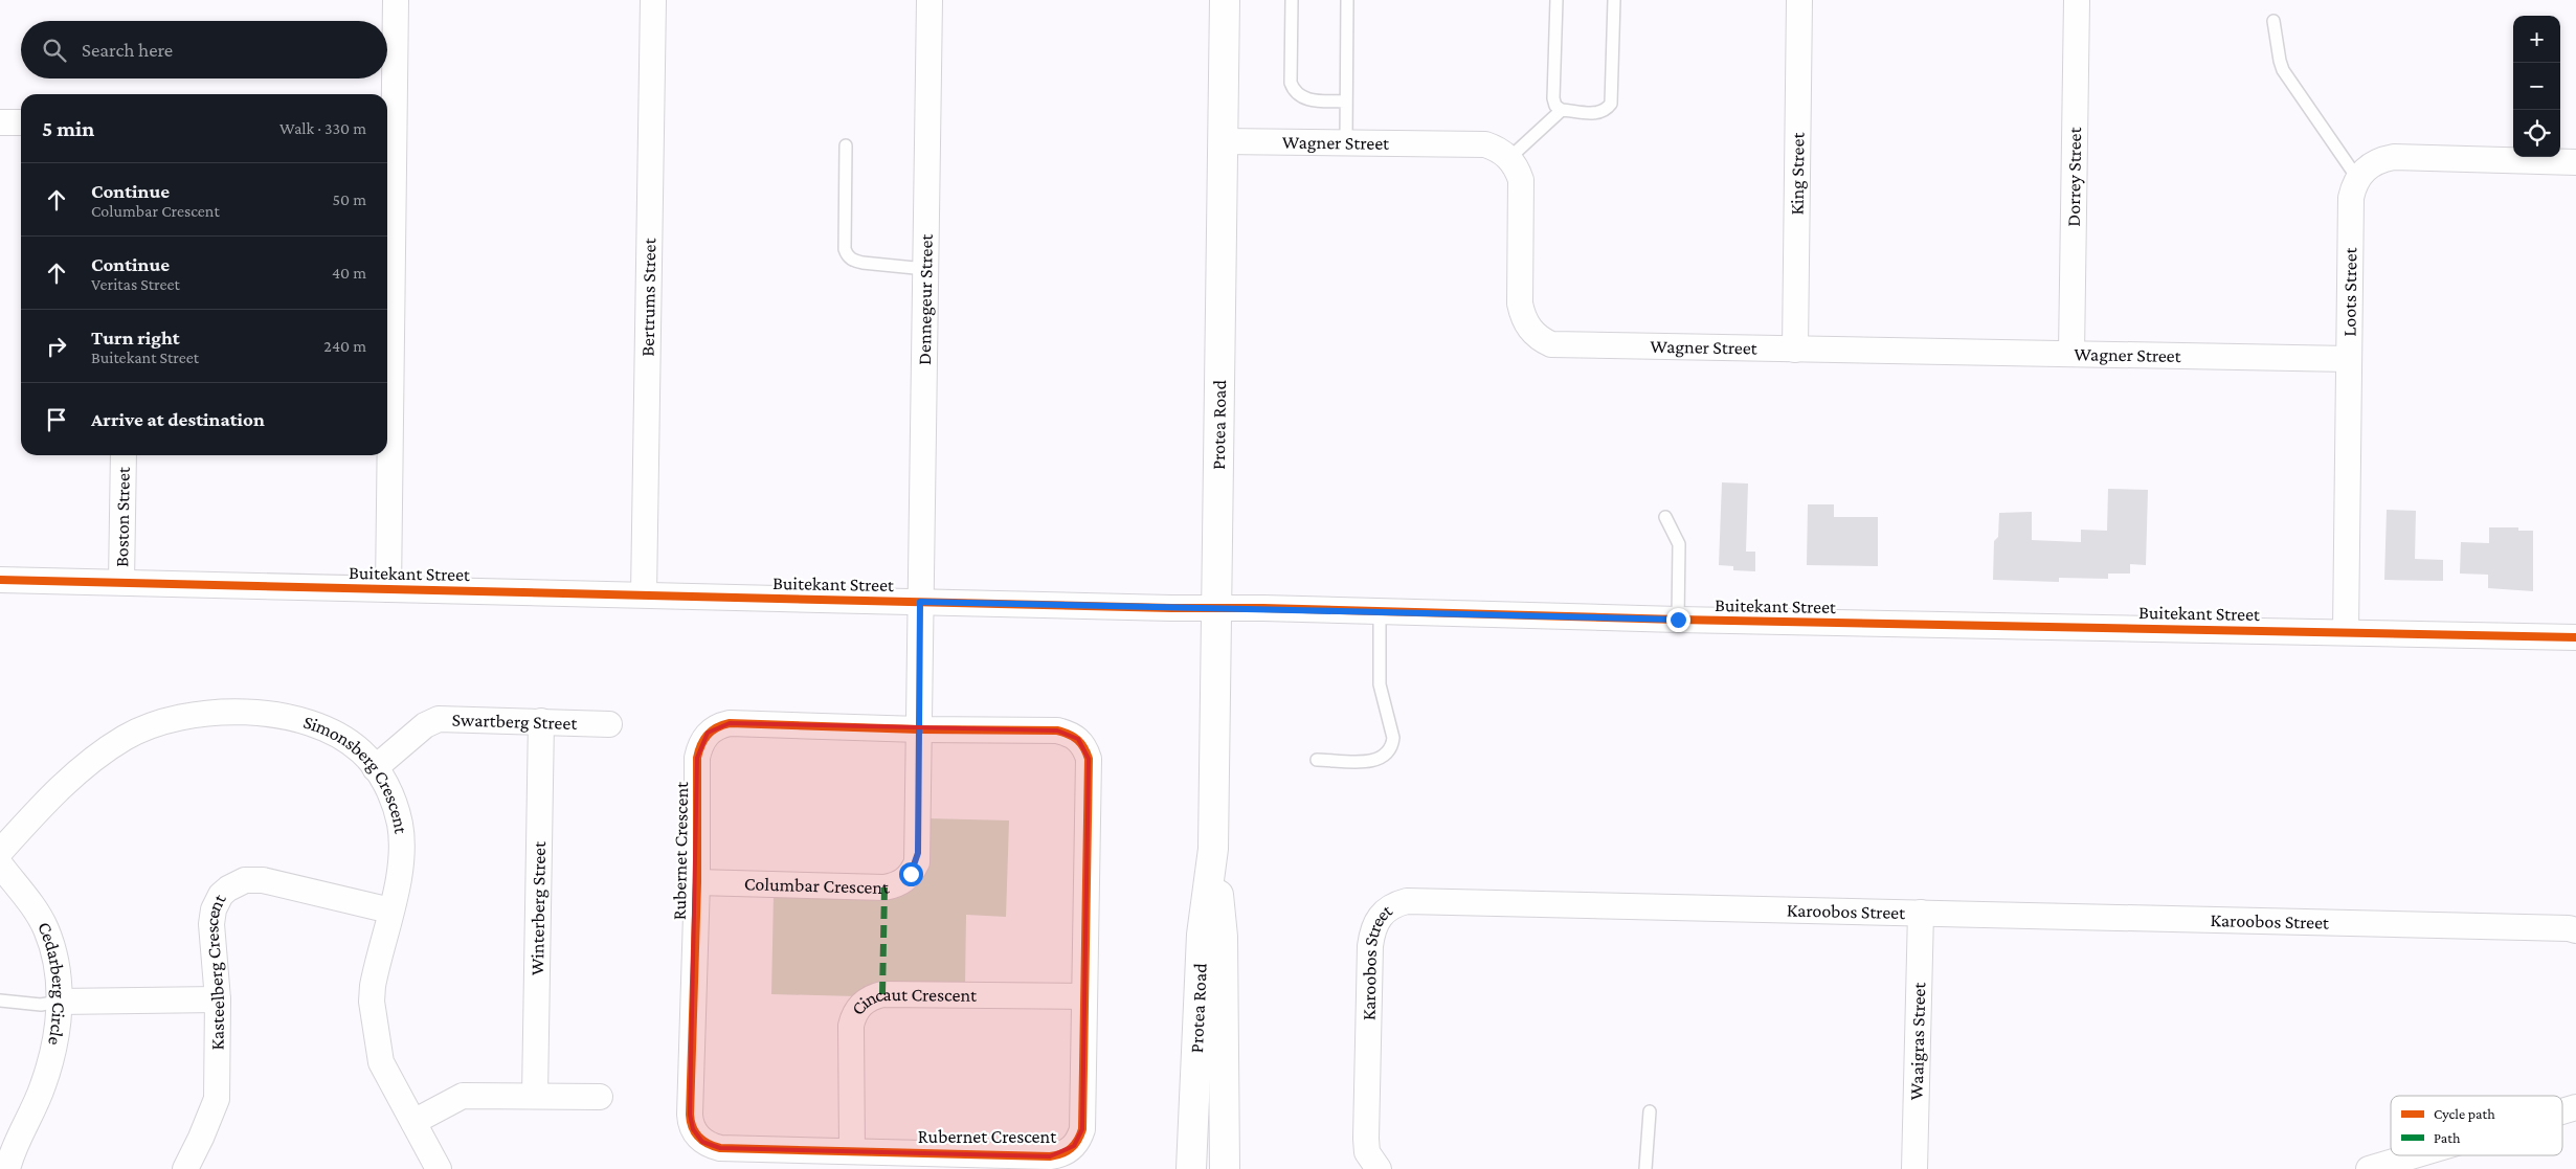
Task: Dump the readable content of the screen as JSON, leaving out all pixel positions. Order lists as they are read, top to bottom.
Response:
{
  "streets": {
    "street": [
      "Wagner Street",
      "King Street",
      "Dorrey Street",
      "Loots Street",
      "Bertrums Street",
      "Dennegeur Street",
      "Protea Road",
      "Boston Street",
      "Buitekant Street",
      "Swartberg Street",
      "Simonsberg Crescent",
      "Rubernet Crescent",
      "Columbar Crescent",
      "Winterberg Street",
      "Karoobos Street",
      "Kasteelberg Crescent",
      "Cedarberg Circle",
      "Cincaut Crescent",
      "Waaigras Street"
    ]
  },
  "crossings": [
    ["Wagner Street", "King Street"],
    ["Wagner Street", "Dorrey Street"],
    ["Wagner Street", "Loots Street"],
    ["Wagner Street", "Protea Road"],
    ["Loots Street", "Buitekant Street"],
    ["Bertrums Street", "Buitekant Street"],
    ["Dennegeur Street", "Buitekant Street"],
    ["Dennegeur Street", "Rubernet Crescent"],
    ["Dennegeur Street", "Columbar Crescent"],
    ["Protea Road", "Buitekant Street"],
    ["Boston Street", "Buitekant Street"],
    ["Swartberg Street", "Simonsberg Crescent"],
    ["Swartberg Street", "Winterberg Street"],
    ["Simonsberg Crescent", "Kasteelberg Crescent"],
    ["Rubernet Crescent", "Columbar Crescent"],
    ["Rubernet Crescent", "Cincaut Crescent"],
    ["Karoobos Street", "Waaigras Street"]
  ],
  "legend": ["Cycle path", "Path"],
  "page": {
    "map_buttons": ["+", "−"],
    "search": "Search here",
    "heading": ["5 min", "Walk · 330 m"],
    "list": [
      ["Continue", "Columbar Crescent", "50 m"],
      ["Continue", "Veritas Street", "40 m"],
      ["Turn right", "Buitekant Street", "240 m"],
      "Arrive at destination"
    ]
  }
}
